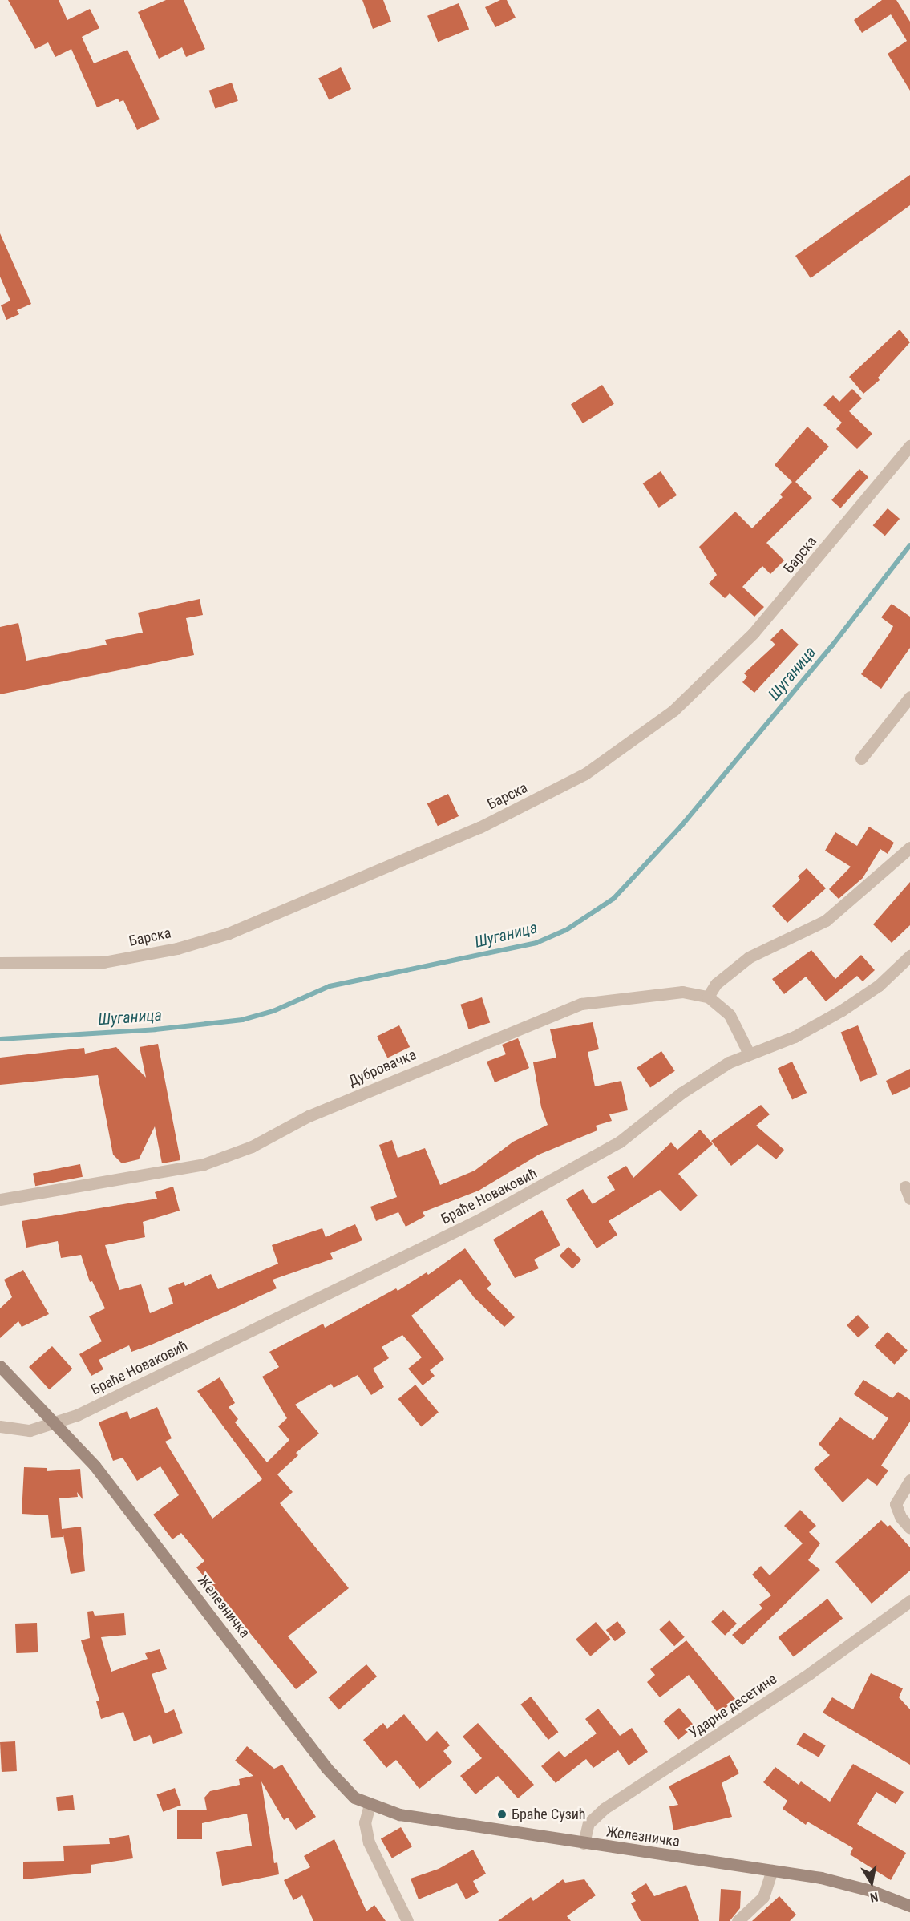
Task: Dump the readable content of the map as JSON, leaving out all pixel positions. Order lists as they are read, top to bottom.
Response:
{
  "streets": {
    "main road": ["Железничка"],
    "street": [
      "Барска",
      "Дубровачка",
      "Браће Новаковић",
      "Ударне десетине"
    ]
  },
  "crossings": [
    ["Дубровачка", "Браће Новаковић"],
    ["Браће Новаковић", "Железничка"],
    ["Железничка", "Ударне десетине"]
  ],
  "water": ["Шуганица"],
  "places": ["Браће Сузић"],
  "north": "bottom"
}
